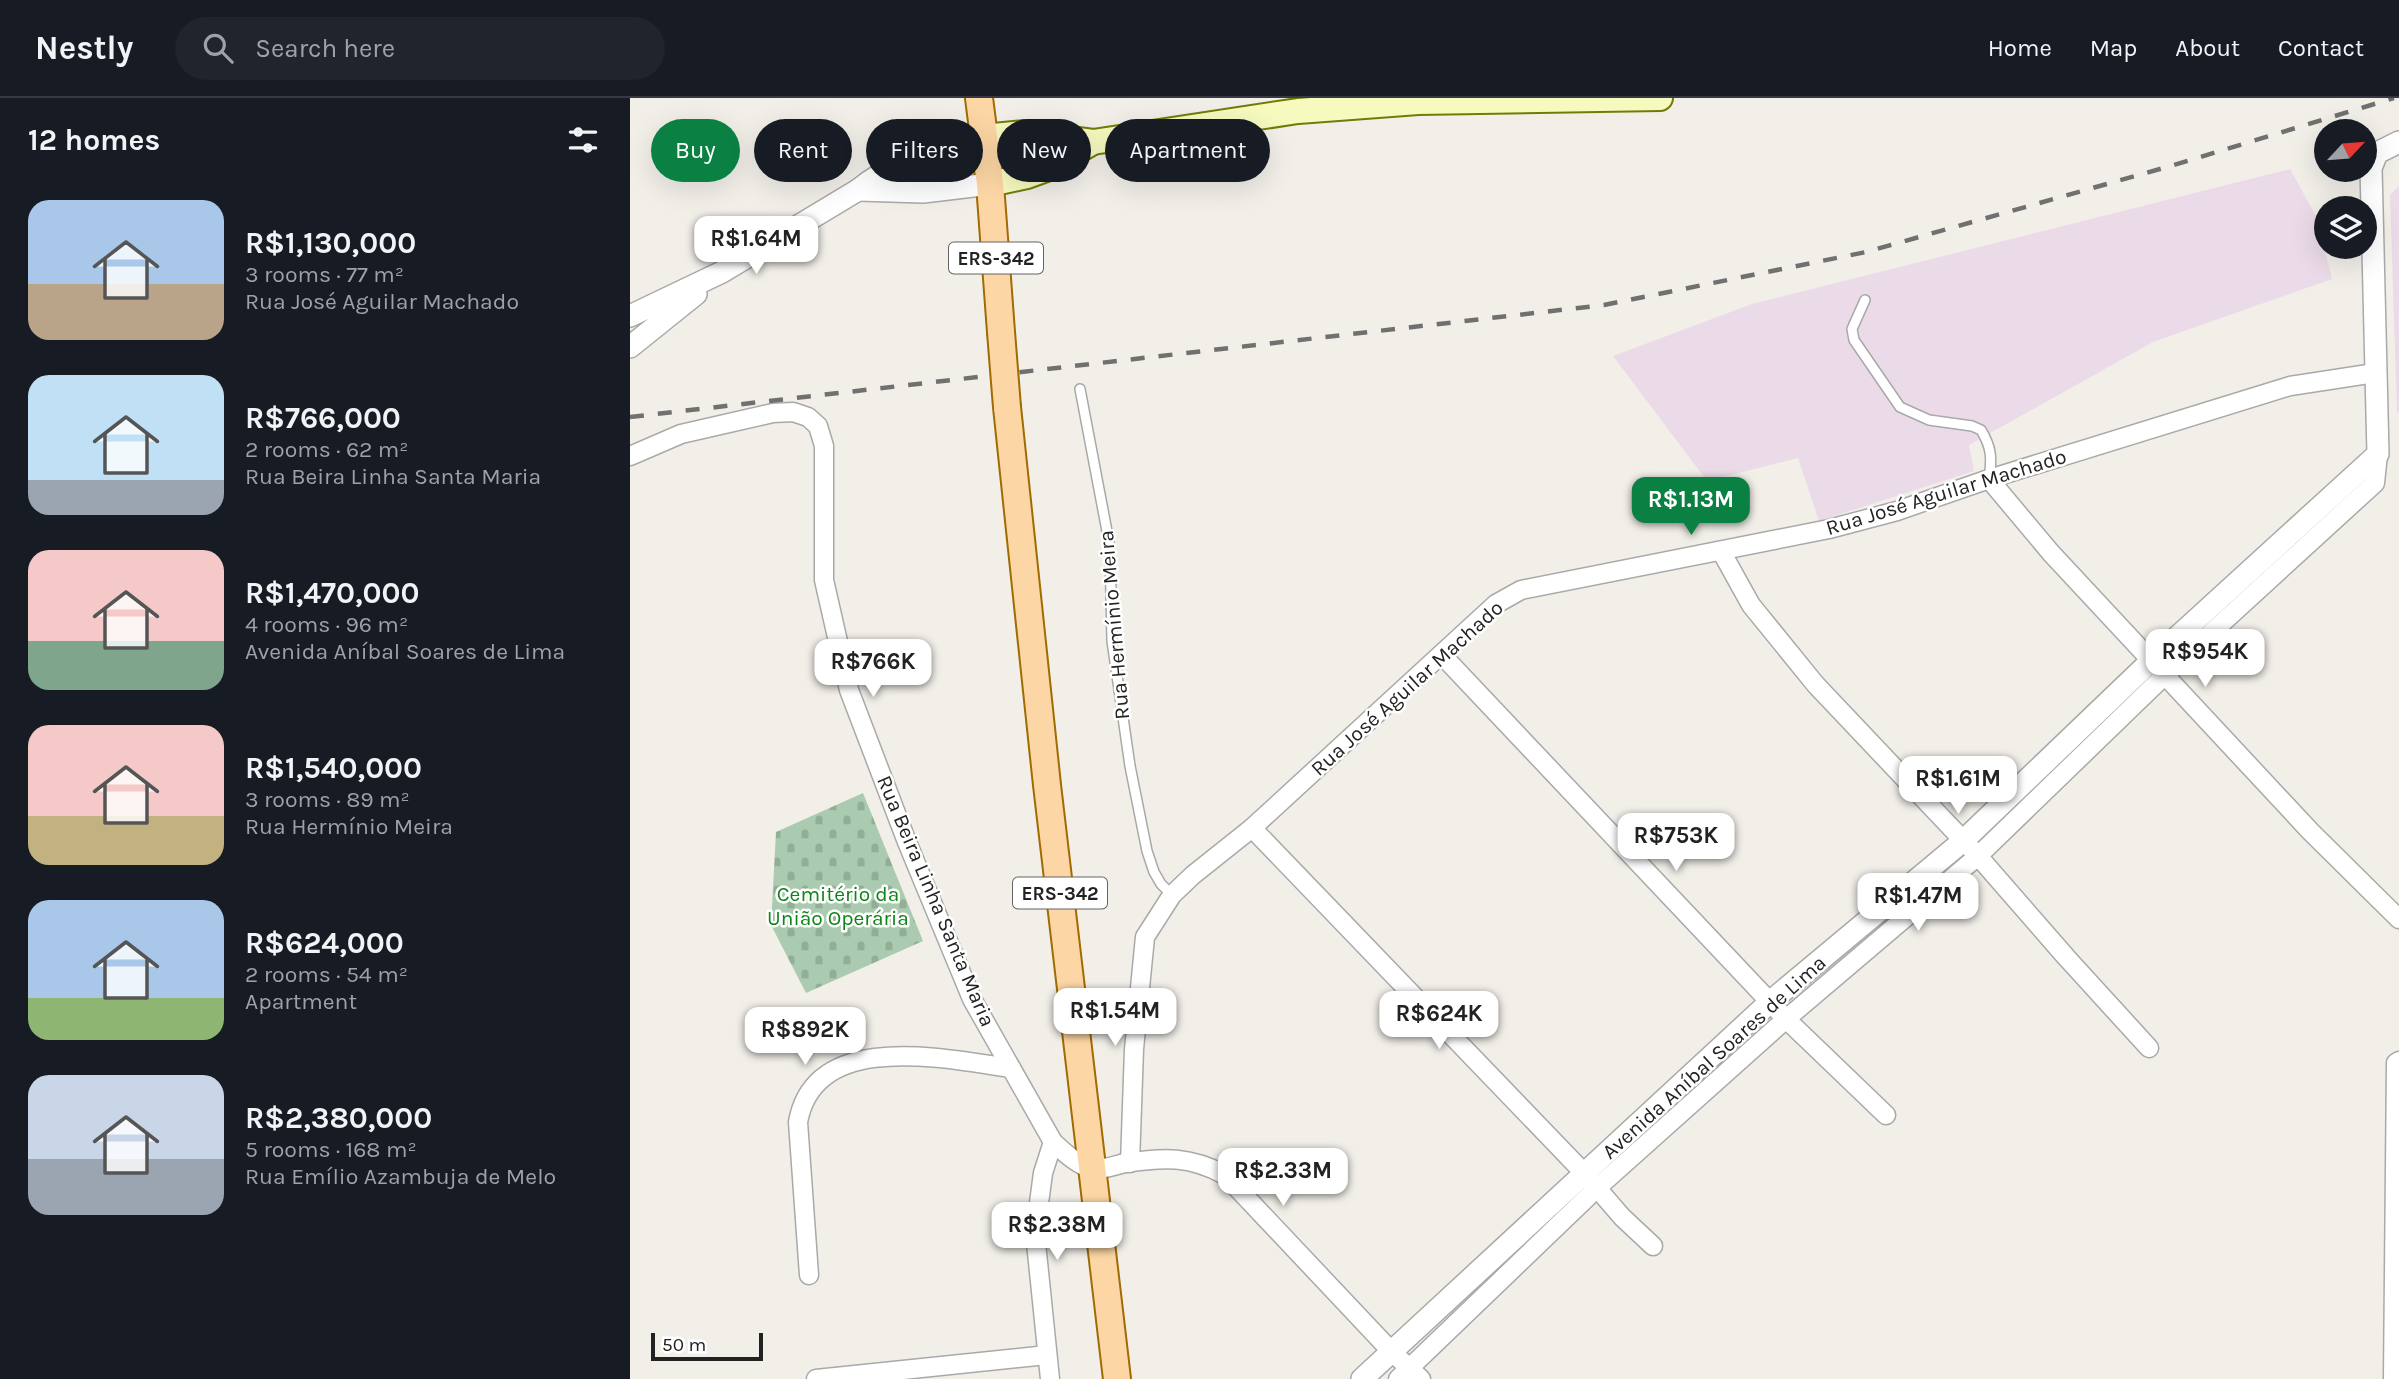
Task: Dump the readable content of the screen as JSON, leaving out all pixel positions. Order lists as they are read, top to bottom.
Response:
{
  "streets": {
    "main road": ["ERS-342"],
    "street": ["Rua José Aguilar Machado", "Rua Beira Linha Santa Maria", "Avenida Aníbal Soares de Lima"],
    "lane": ["Rua Hermínio Meira"]
  },
  "crossings": [
    ["ERS-342", "Rua Beira Linha Santa Maria"],
    ["Rua José Aguilar Machado", "Rua Hermínio Meira"],
    ["Rua José Aguilar Machado", "Avenida Aníbal Soares de Lima"]
  ],
  "parks": ["Cemitério da União Operária"],
  "scale_bar": "50 m",
  "north": "top right",
  "page": {
    "header": "Nestly",
    "search": "Search here",
    "nav": [
      "Home",
      "Map",
      "About",
      "Contact"
    ],
    "heading": "12 homes",
    "chip": [
      "Buy",
      "Rent",
      "Filters",
      "New",
      "Apartment"
    ],
    "list": [
      {
        "name": "R$1,130,000",
        "note": "3 rooms · 77 m² · Rua José Aguilar Machado"
      },
      {
        "name": "R$766,000",
        "note": "2 rooms · 62 m² · Rua Beira Linha Santa Maria"
      },
      {
        "name": "R$1,470,000",
        "note": "4 rooms · 96 m² · Avenida Aníbal Soares de Lima"
      },
      {
        "name": "R$1,540,000",
        "note": "3 rooms · 89 m² · Rua Hermínio Meira"
      },
      {
        "name": "R$624,000",
        "note": "2 rooms · 54 m² · Apartment"
      },
      {
        "name": "R$2,380,000",
        "note": "5 rooms · 168 m² · Rua Emílio Azambuja de Melo"
      }
    ],
    "price": [
      "R$1.64M",
      "R$1.13M",
      "R$954K",
      "R$766K",
      "R$1.61M",
      "R$753K",
      "R$1.47M",
      "R$1.54M",
      "R$624K",
      "R$892K",
      "R$2.33M",
      "R$2.38M"
    ],
    "scale": "50 m"
  }
}
